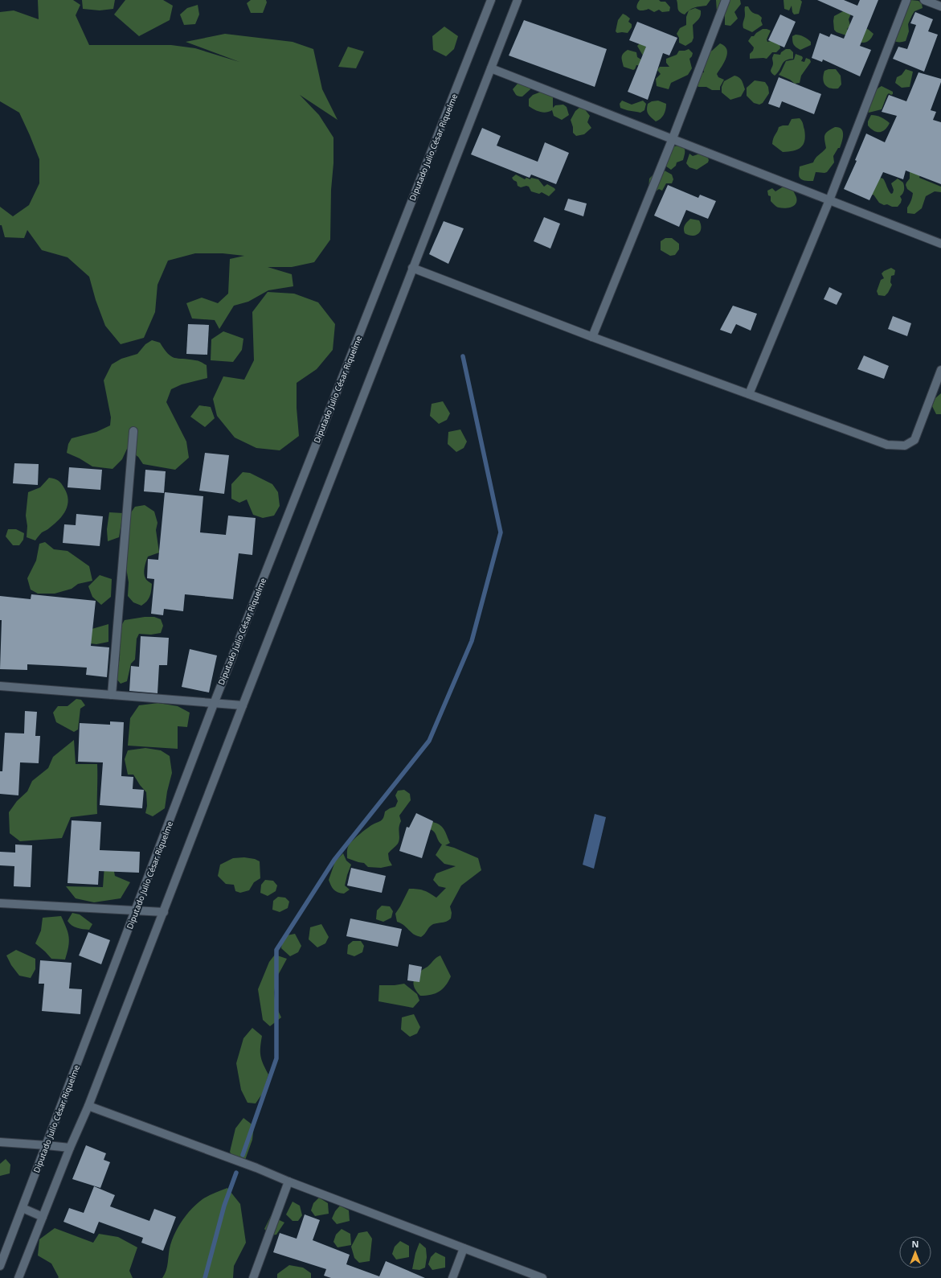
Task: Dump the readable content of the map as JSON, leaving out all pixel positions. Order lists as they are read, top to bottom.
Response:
{
  "streets": {
    "street": ["Diputado Julio César Riquelme"]
  },
  "north": "top"
}
